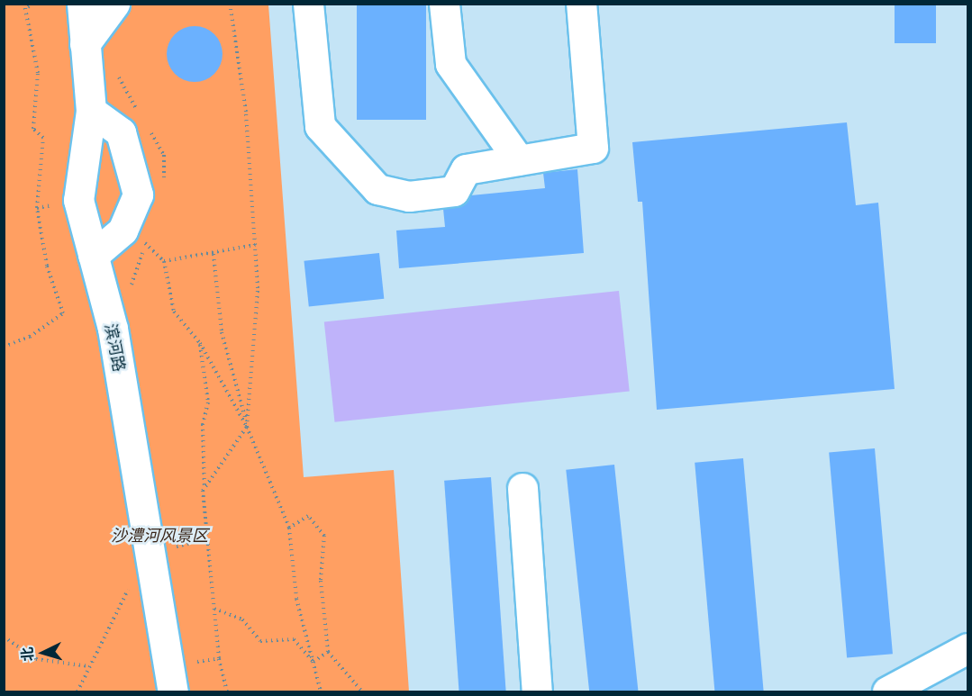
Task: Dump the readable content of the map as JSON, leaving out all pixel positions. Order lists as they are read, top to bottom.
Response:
{
  "streets": {
    "street": ["滨河路"]
  },
  "parks": ["沙澧河风景区"],
  "north": "left"
}
